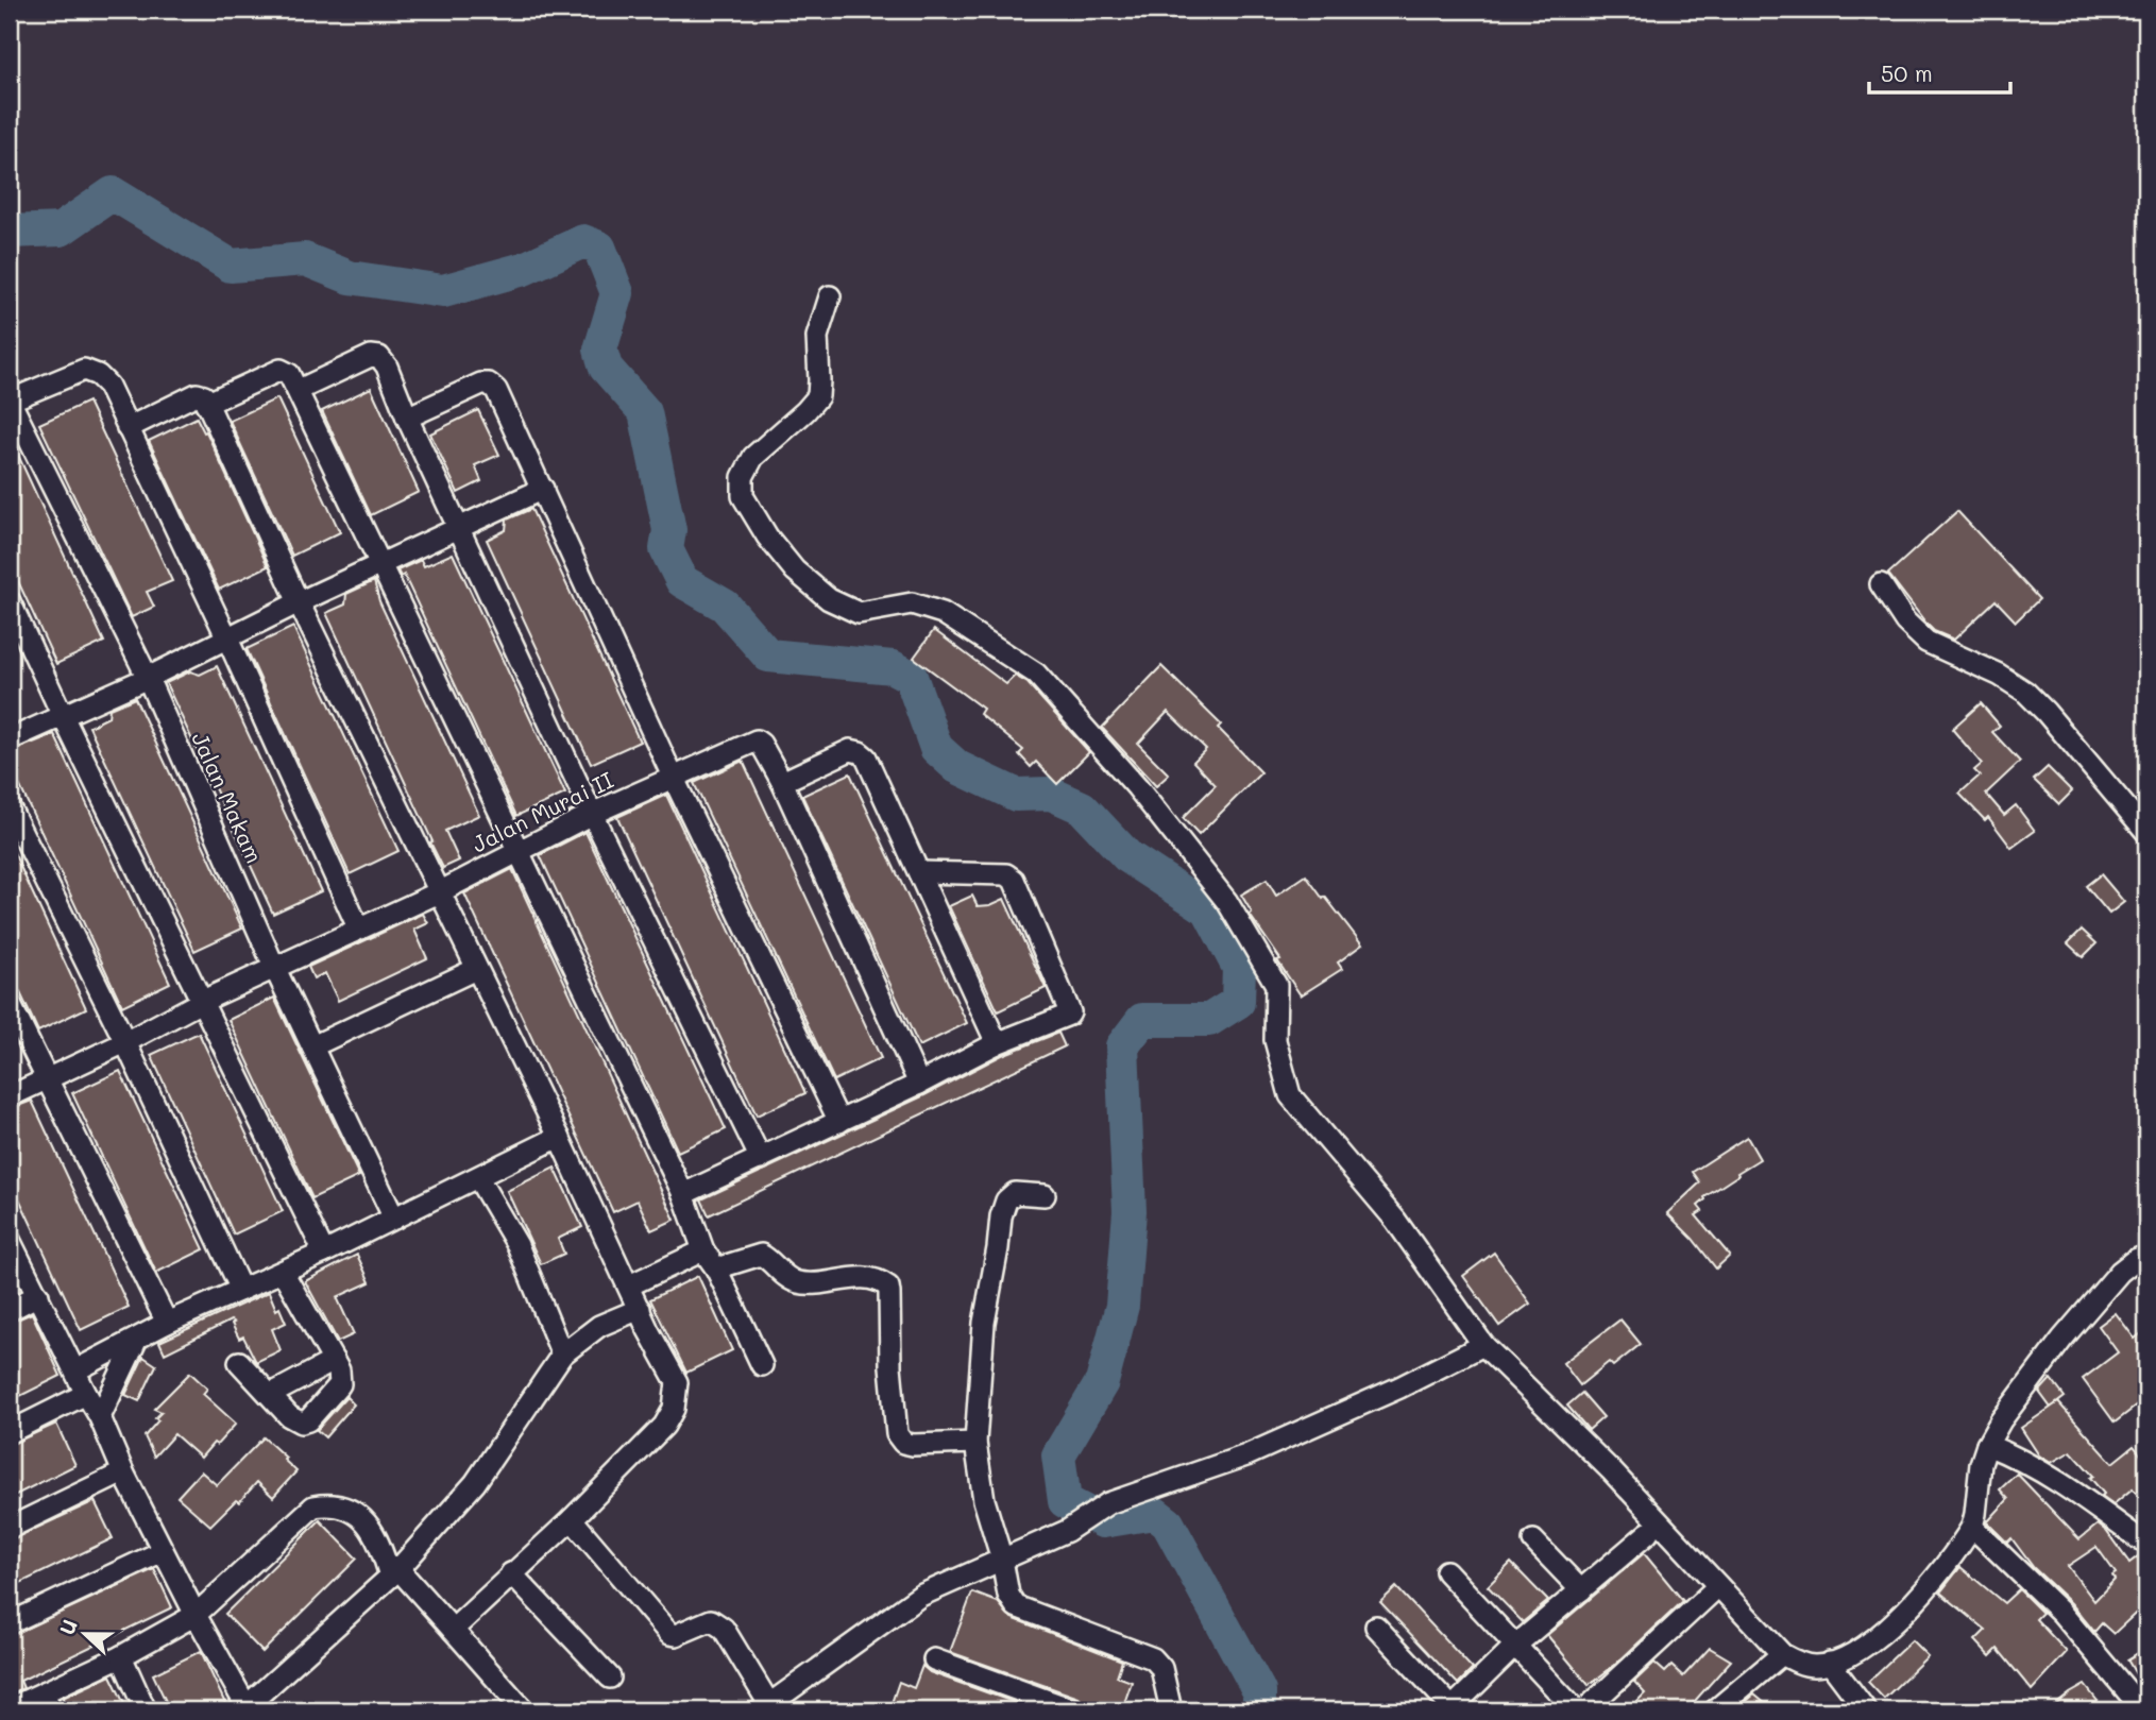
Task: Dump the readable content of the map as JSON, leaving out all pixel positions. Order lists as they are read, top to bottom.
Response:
{
  "streets": {
    "street": ["Jalan Makam", "Jalan Murai II"]
  },
  "crossings": [
    ["Jalan Makam", "Jalan Murai II"]
  ],
  "scale_bar": "50 m",
  "north": "left"
}
